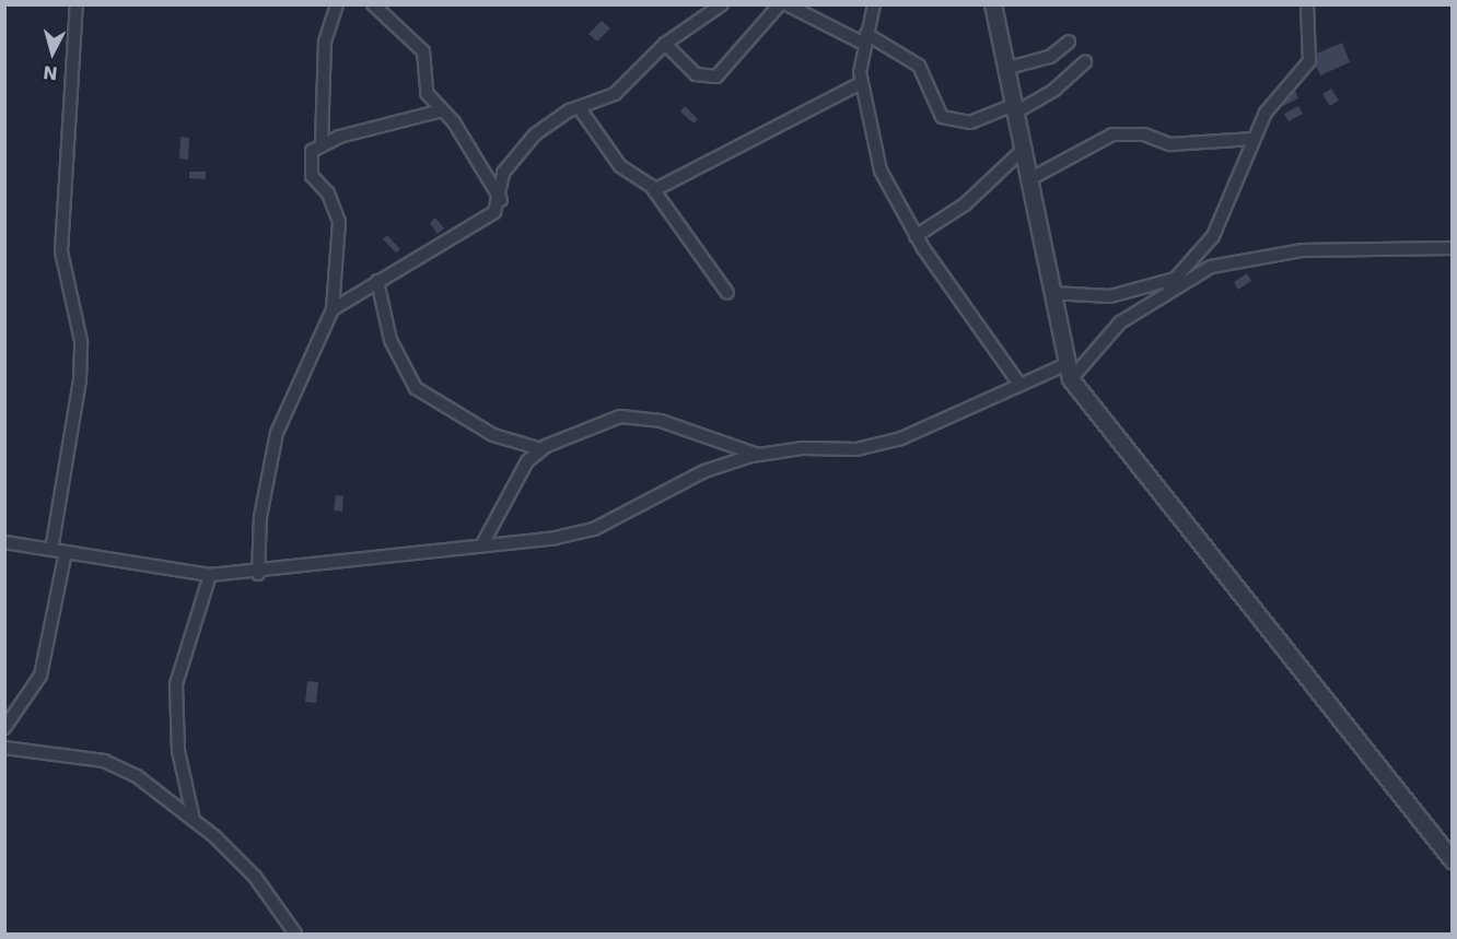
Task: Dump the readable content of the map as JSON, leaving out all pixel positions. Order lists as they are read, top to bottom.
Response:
{
  "north": "bottom"
}
